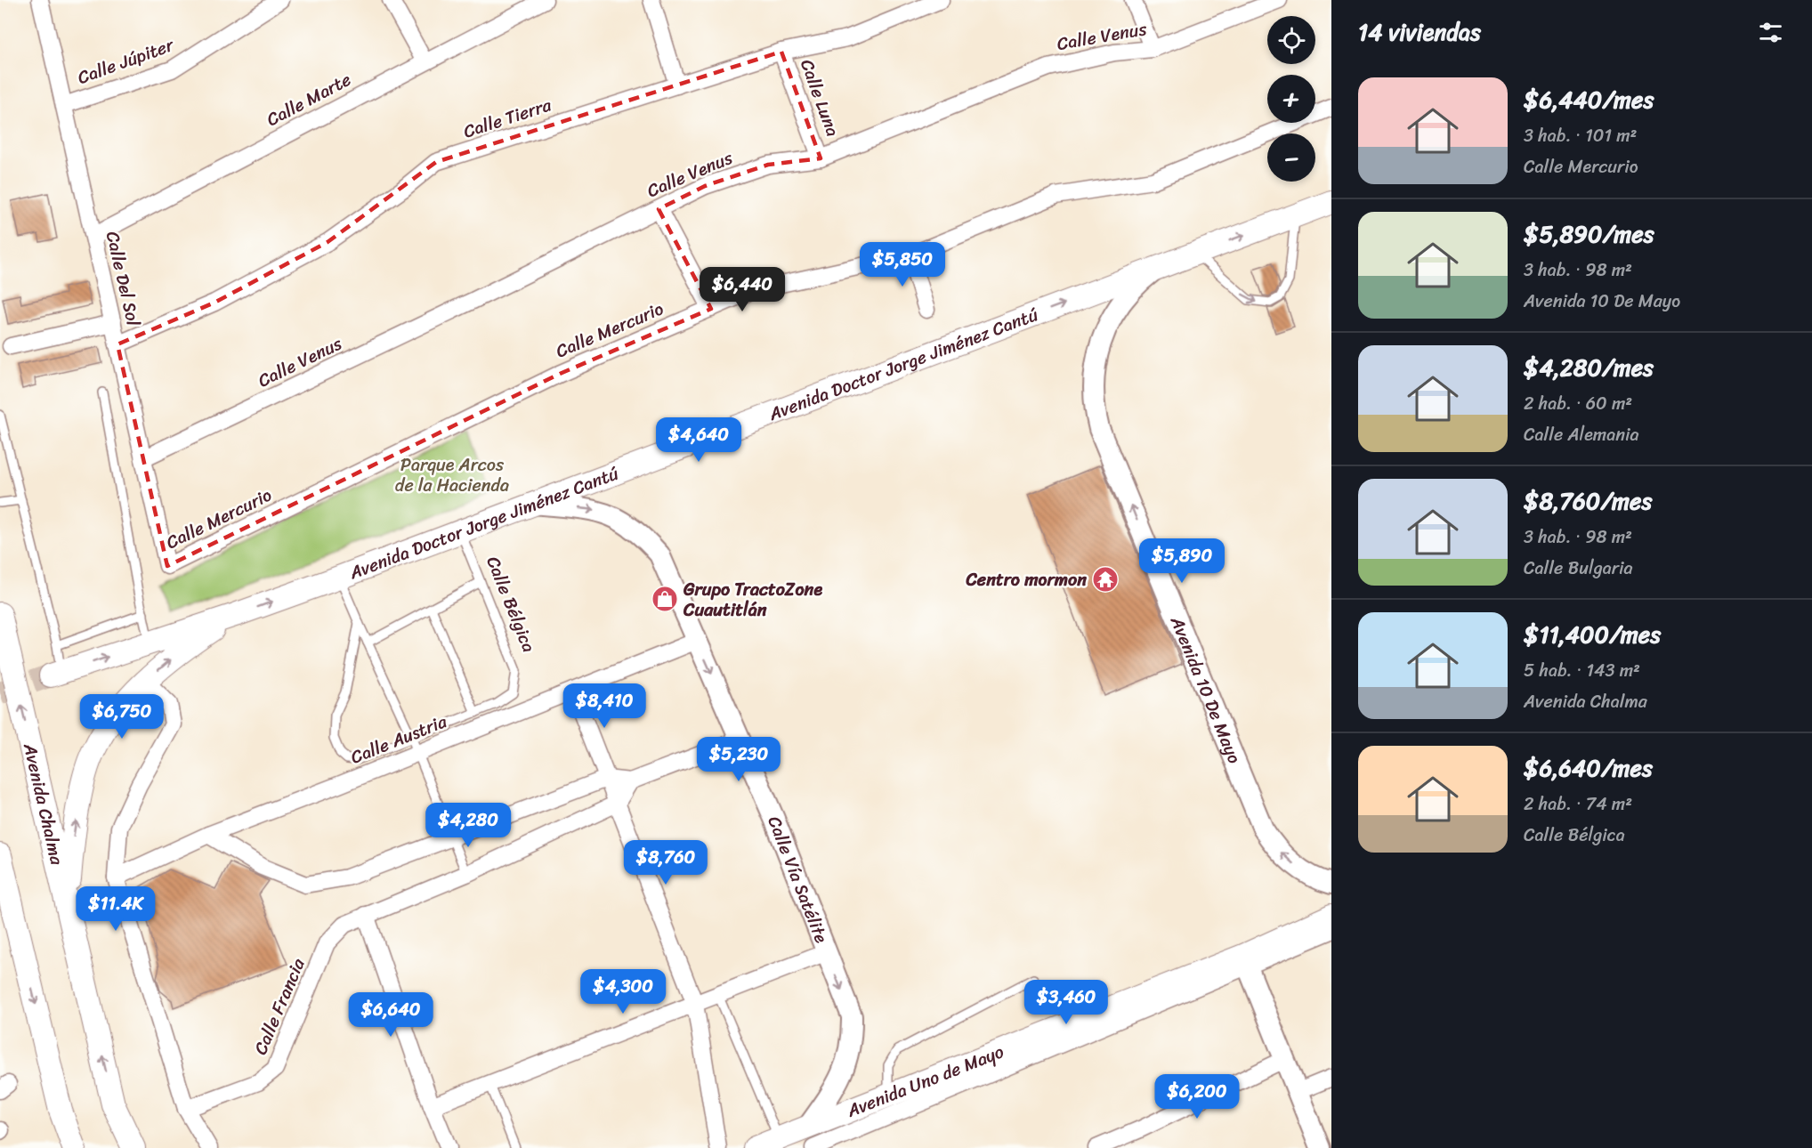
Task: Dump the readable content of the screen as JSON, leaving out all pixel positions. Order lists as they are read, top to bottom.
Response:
{
  "streets": {
    "main road": ["Avenida Doctor Jorge Jiménez Cantú", "Avenida Chalma", "Avenida Uno de Mayo"],
    "street": [
      "Calle Venus",
      "Calle Júpiter",
      "Calle Luna",
      "Calle Marte",
      "Calle Tierra",
      "Calle Del Sol",
      "Calle Mercurio",
      "Avenida 10 De Mayo",
      "Calle Austria",
      "Calle Vía Satélite",
      "Calle Francia"
    ],
    "lane": ["Calle Bélgica"]
  },
  "crossings": [
    ["Calle Venus", "Calle Luna"],
    ["Calle Venus", "Calle Del Sol"],
    ["Calle Júpiter", "Calle Del Sol"],
    ["Calle Luna", "Calle Tierra"],
    ["Calle Marte", "Calle Del Sol"],
    ["Calle Tierra", "Calle Del Sol"],
    ["Calle Del Sol", "Calle Mercurio"],
    ["Avenida Doctor Jorge Jiménez Cantú", "Calle Bélgica"],
    ["Avenida Doctor Jorge Jiménez Cantú", "Avenida 10 De Mayo"],
    ["Avenida Doctor Jorge Jiménez Cantú", "Calle Vía Satélite"],
    ["Calle Austria", "Calle Vía Satélite"],
    ["Calle Vía Satélite", "Avenida Uno de Mayo"]
  ],
  "one_way": ["Avenida Doctor Jorge Jiménez Cantú", "Avenida 10 De Mayo", "Calle Vía Satélite"],
  "parks": ["Parque Arcos de la Hacienda"],
  "places": {
    "temple": ["Centro mormon"],
    "shop": ["Grupo TractoZone Cuautitlán"]
  },
  "page": {
    "heading": "14 viviendas",
    "map_buttons": ["+", "−"],
    "list": [
      {
        "name": "$6,440/mes",
        "note": "3 hab. · 101 m² · Calle Mercurio"
      },
      {
        "name": "$5,890/mes",
        "note": "3 hab. · 98 m² · Avenida 10 De Mayo"
      },
      {
        "name": "$4,280/mes",
        "note": "2 hab. · 60 m² · Calle Alemania"
      },
      {
        "name": "$8,760/mes",
        "note": "3 hab. · 98 m² · Calle Bulgaria"
      },
      {
        "name": "$11,400/mes",
        "note": "5 hab. · 143 m² · Avenida Chalma"
      },
      {
        "name": "$6,640/mes",
        "note": "2 hab. · 74 m² · Calle Bélgica"
      }
    ],
    "price": [
      "$5,850",
      "$6,440",
      "$4,640",
      "$5,890",
      "$8,410",
      "$6,750",
      "$5,230",
      "$4,280",
      "$8,760",
      "$11.4K",
      "$4,300",
      "$3,460",
      "$6,640",
      "$6,200"
    ]
  }
}
